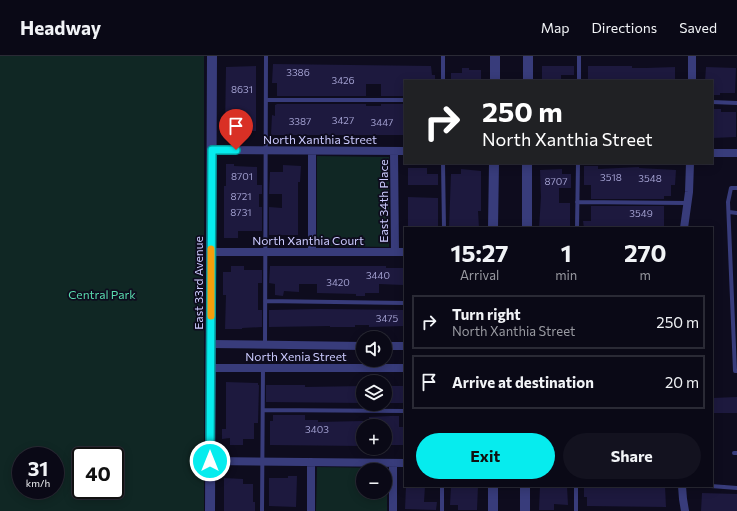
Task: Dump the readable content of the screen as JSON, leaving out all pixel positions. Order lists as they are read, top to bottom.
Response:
{
  "streets": {
    "street": [
      "North Xanthia Street",
      "East 34th Place",
      "North Xanthia Court",
      "East 33rd Avenue",
      "North Xenia Street"
    ]
  },
  "crossings": [
    ["North Xanthia Street", "East 34th Place"],
    ["North Xanthia Street", "East 33rd Avenue"],
    ["East 34th Place", "North Xanthia Court"],
    ["North Xanthia Court", "East 33rd Avenue"],
    ["East 33rd Avenue", "North Xenia Street"]
  ],
  "parks": ["Central Park"],
  "house_numbers": [
    "3386",
    "3426",
    "8631",
    "3427",
    "3387",
    "3447",
    "8701",
    "3518",
    "3548",
    "8707",
    "8721",
    "8731",
    "3549",
    "3440",
    "3420",
    "3475",
    "3403"
  ],
  "page": {
    "header": "Headway",
    "nav": ["Map", "Directions", "Saved"],
    "turn": ["250 m", "North Xanthia Street"],
    "eta": [
      "15:27",
      "Arrival",
      "1",
      "min",
      "270",
      "m"
    ],
    "list": [
      {
        "name": "Turn right",
        "note": "North Xanthia Street",
        "value": "250 m"
      },
      {
        "name": "Arrive at destination",
        "value": "20 m"
      }
    ],
    "map_buttons": ["+", "−"],
    "buttons": ["Exit", "Share"],
    "speed": "31 km/h",
    "limit": "40"
  }
}
